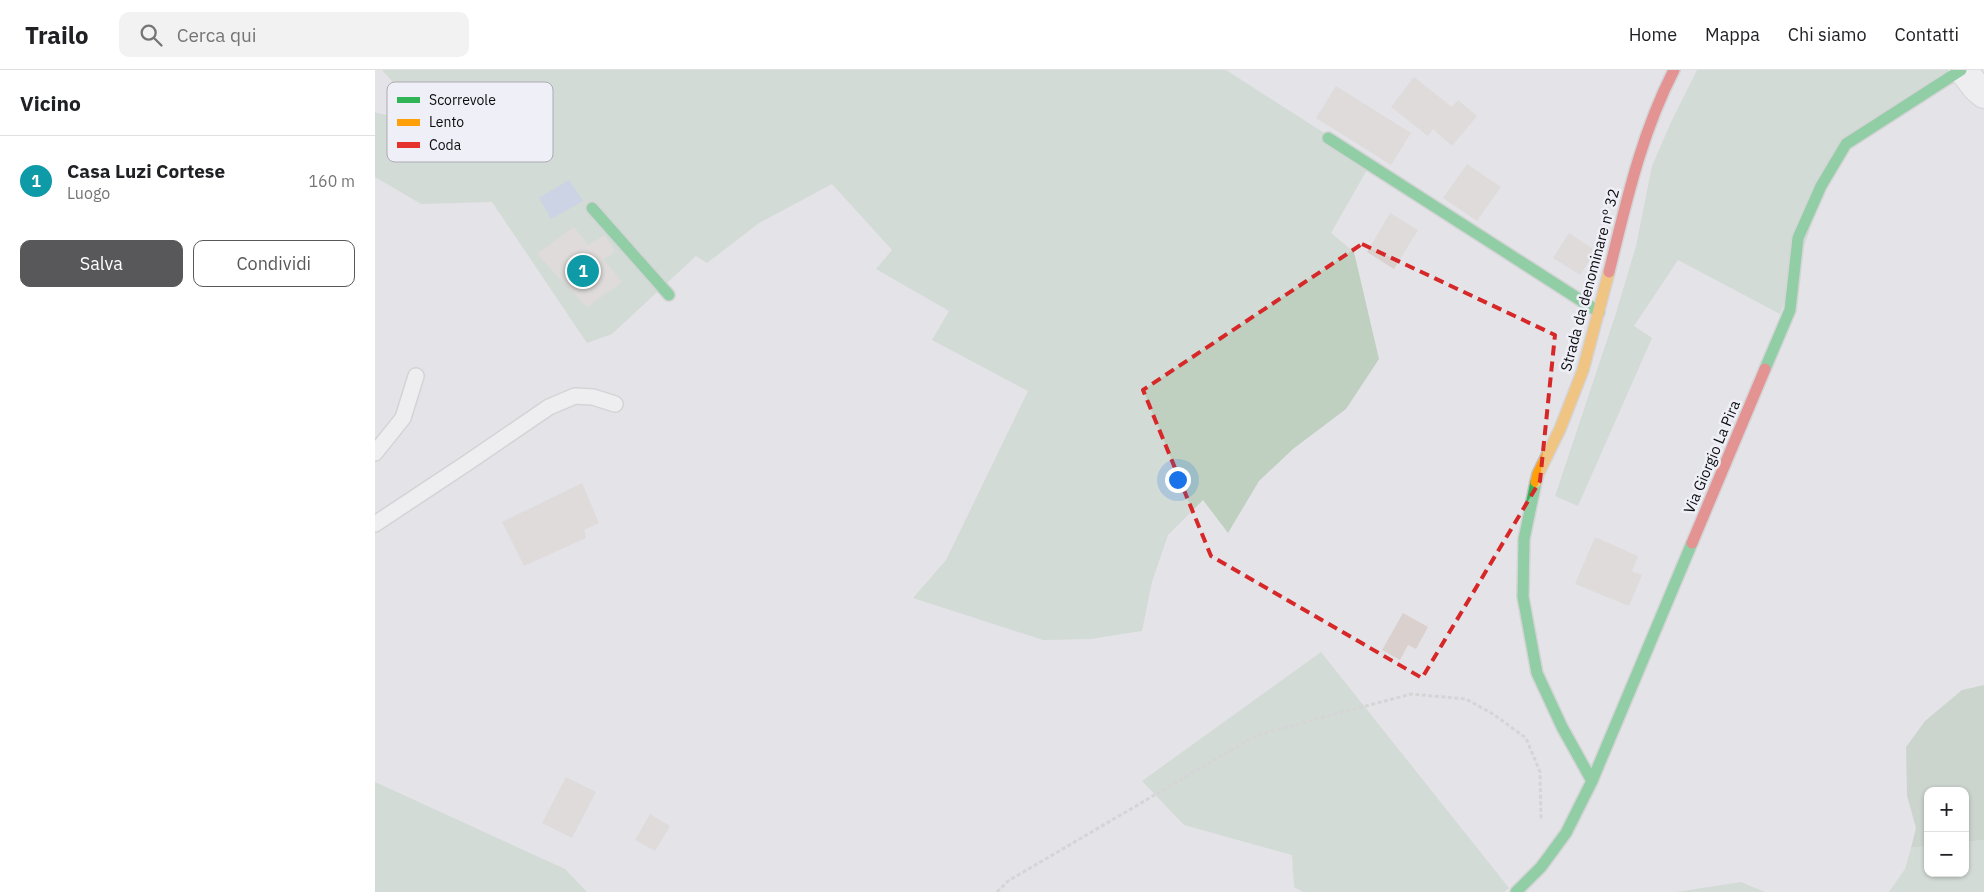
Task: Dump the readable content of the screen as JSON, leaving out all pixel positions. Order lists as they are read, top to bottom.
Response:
{
  "streets": {
    "street": ["Strada da denominare nº 32", "Via Giorgio La Pira"]
  },
  "crossings": [
    ["Strada da denominare nº 32", "Via Giorgio La Pira"]
  ],
  "legend": ["Scorrevole", "Lento", "Coda"],
  "page": {
    "header": "Trailo",
    "search": "Cerca qui",
    "nav": [
      "Home",
      "Mappa",
      "Chi siamo",
      "Contatti"
    ],
    "heading": "Vicino",
    "list": [
      {
        "mark": "1",
        "name": "Casa Luzi Cortese",
        "note": "Luogo",
        "value": "160 m"
      }
    ],
    "buttons": ["Salva", "Condividi"],
    "pins": "1",
    "map_buttons": ["+", "−"]
  }
}
